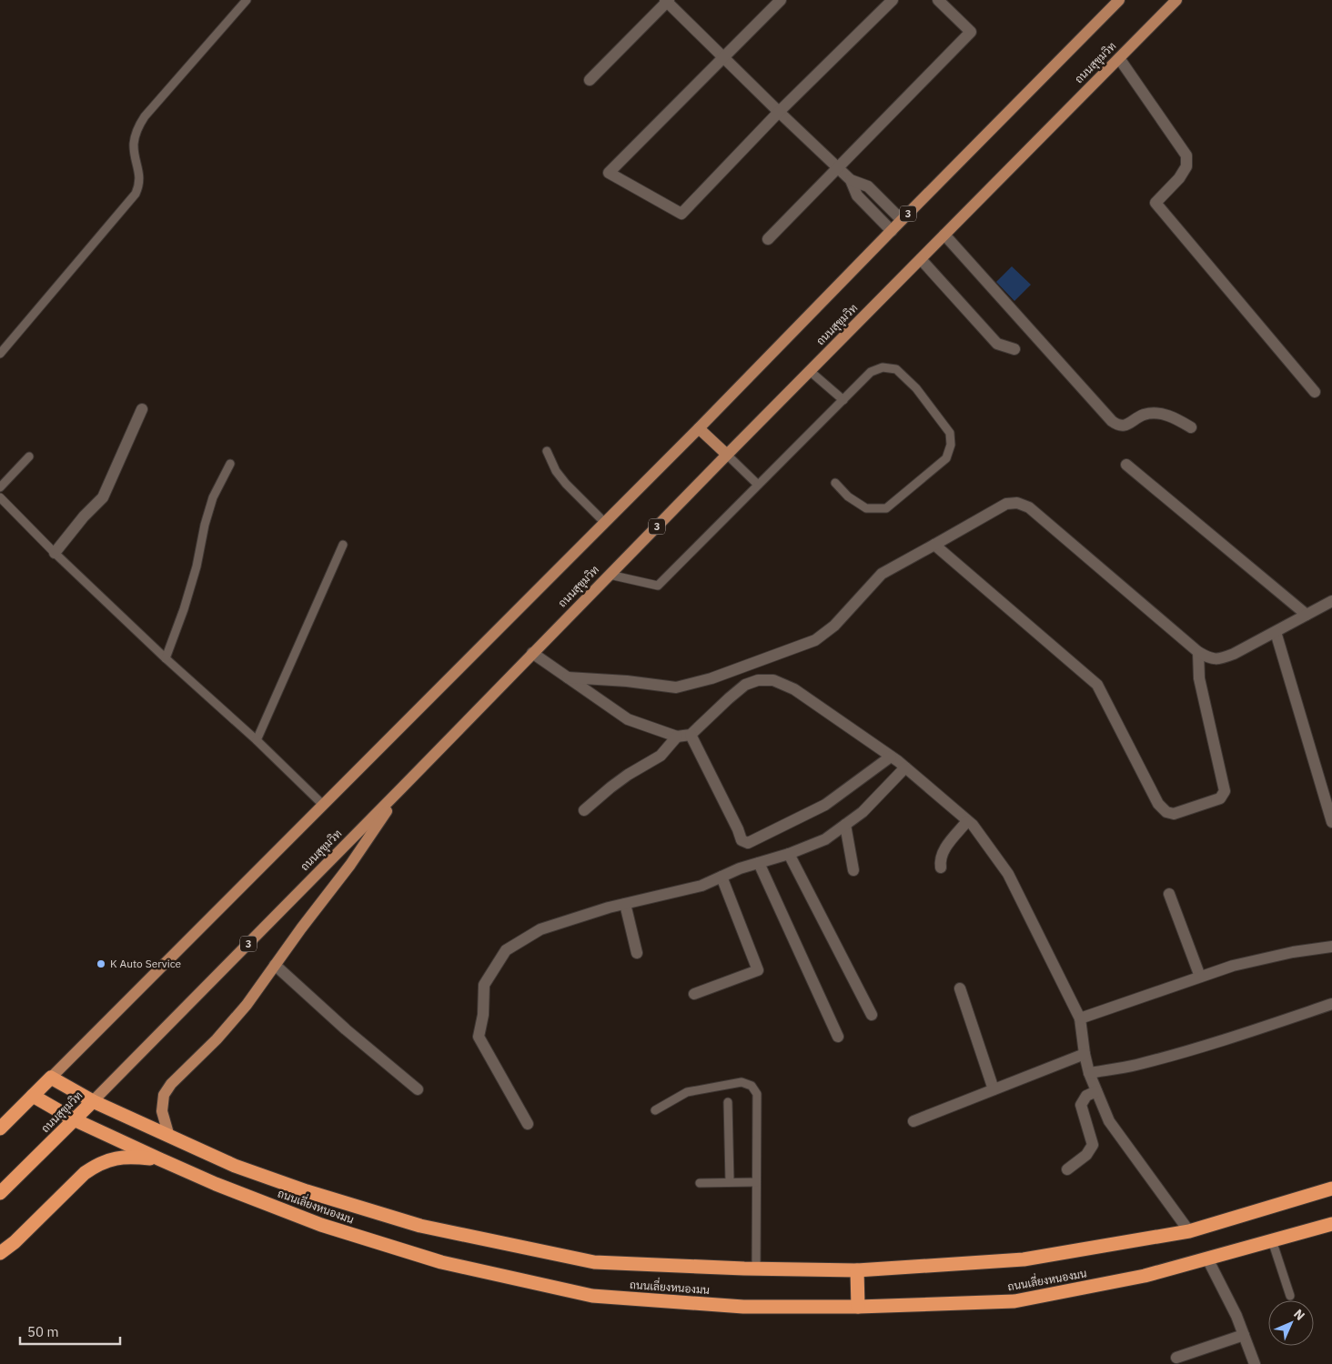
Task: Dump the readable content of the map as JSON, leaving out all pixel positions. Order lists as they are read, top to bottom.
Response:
{
  "streets": {
    "highway": ["ถนนสุขุมวิท", "3", "ถนนเลี่ยงหนองมน"]
  },
  "crossings": [
    ["ถนนสุขุมวิท", "ถนนเลี่ยงหนองมน"],
    ["3", "ถนนเลี่ยงหนองมน"]
  ],
  "places": ["K Auto Service"],
  "scale_bar": "50 m",
  "north": "top right"
}
